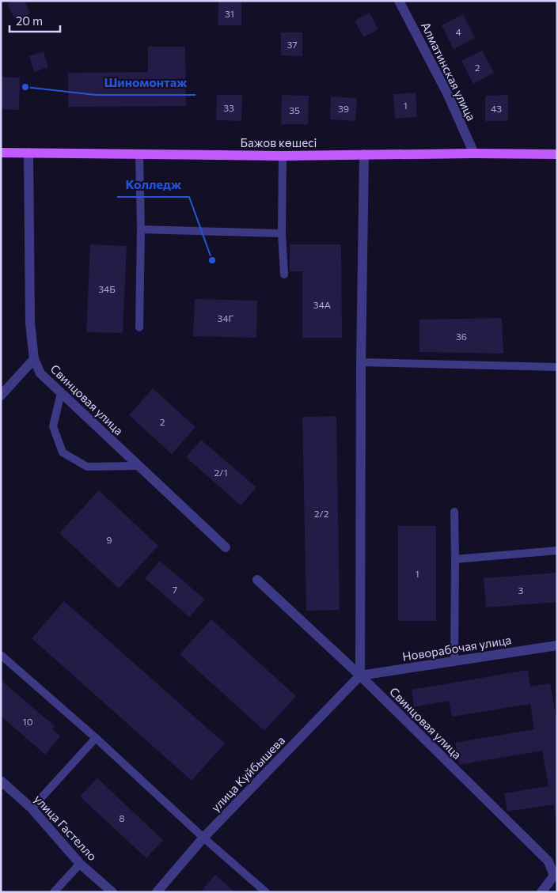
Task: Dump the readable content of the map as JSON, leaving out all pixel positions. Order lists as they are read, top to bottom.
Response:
{
  "streets": {
    "main road": ["Бажов көшесі"],
    "street": [
      "Алматинская улица",
      "Свинцовая улица",
      "Новорабочая улица",
      "улица Куйбышева",
      "улица Гастелло"
    ]
  },
  "crossings": [
    ["Алматинская улица", "Бажов көшесі"],
    ["Бажов көшесі", "Свинцовая улица"],
    ["Свинцовая улица", "Новорабочая улица"],
    ["Свинцовая улица", "улица Куйбышева"],
    ["Новорабочая улица", "улица Куйбышева"]
  ],
  "places": ["Шиномонтаж", "Колледж"],
  "house_numbers": [
    "31",
    "4",
    "37",
    "2",
    "1",
    "33",
    "39",
    "43",
    "35",
    "34Б",
    "34А",
    "34Г",
    "36",
    "2",
    "2/1",
    "2/2",
    "9",
    "1",
    "7",
    "3",
    "10",
    "8"
  ],
  "scale_bar": "20 m"
}
